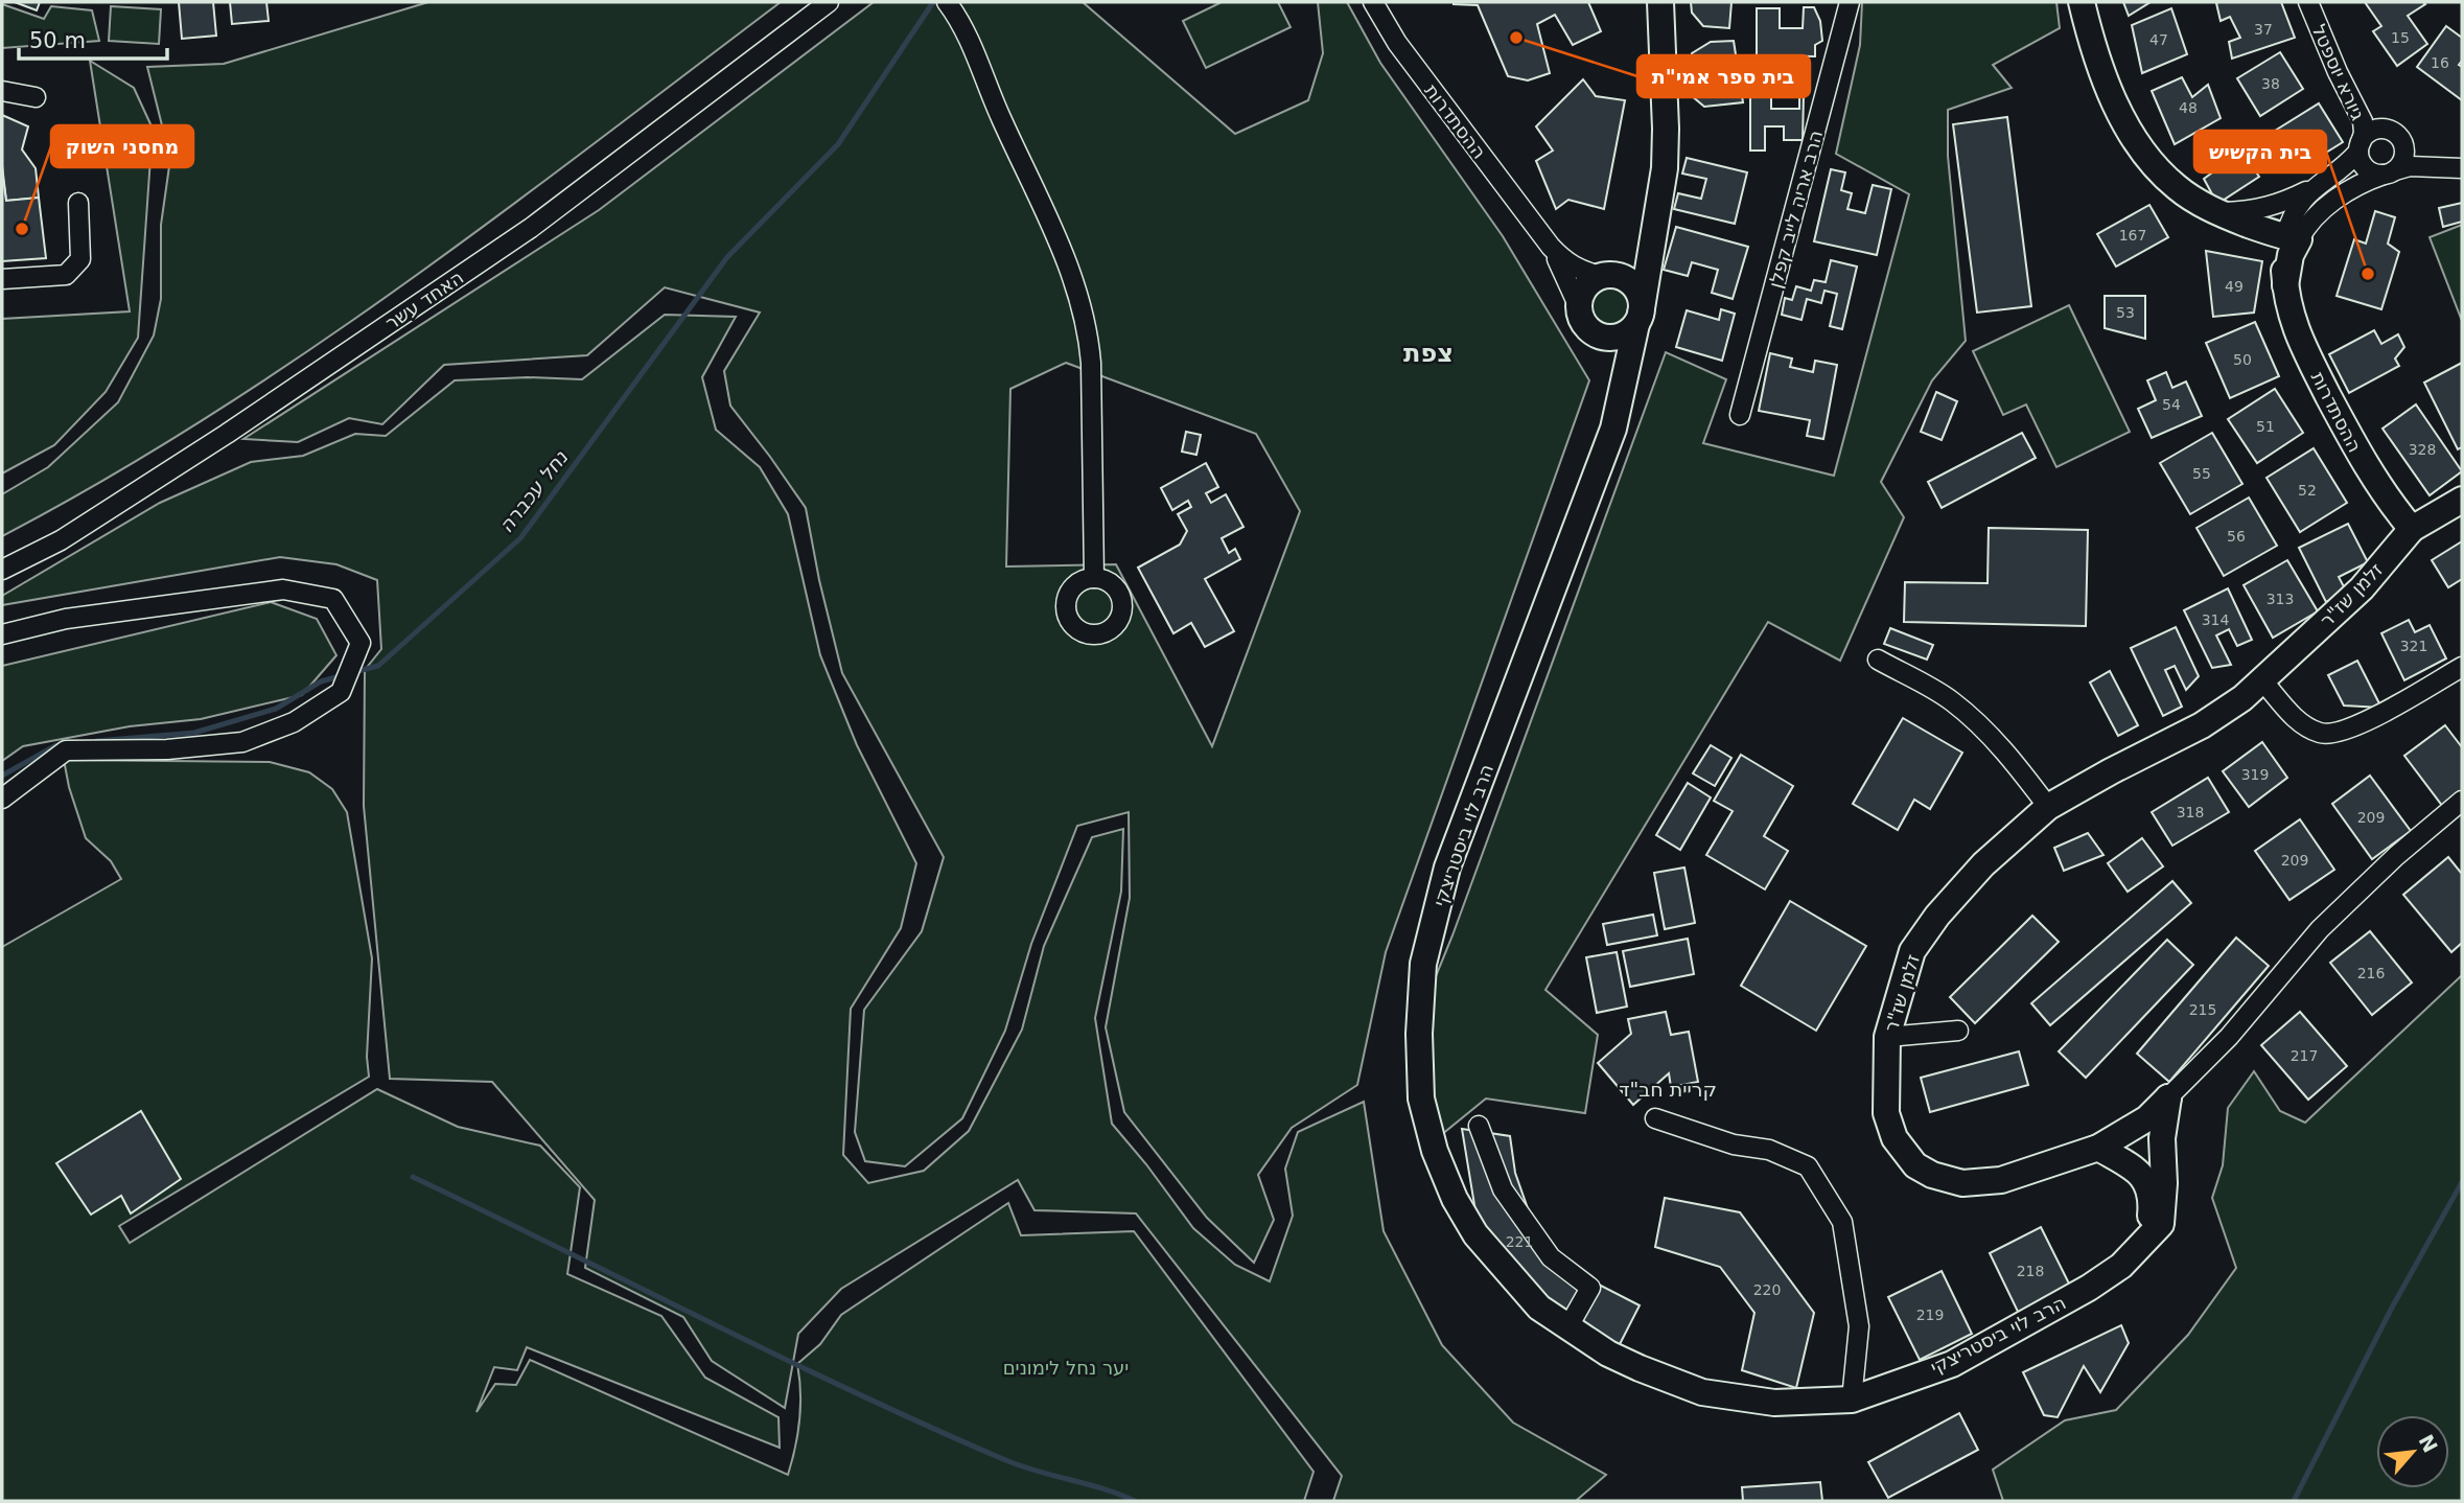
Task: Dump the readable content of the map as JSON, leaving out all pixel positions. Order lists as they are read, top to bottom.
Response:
{
  "streets": {
    "street": [
      "גיורא יוספטל",
      "ההסתדרות",
      "הרב אריה לייב קפלן",
      "האחד עשר",
      "זלמן שז\"ר",
      "הרב לוי ביסטריצקי"
    ]
  },
  "crossings": [
    ["ההסתדרות", "זלמן שז\"ר"],
    ["ההסתדרות", "הרב לוי ביסטריצקי"],
    ["זלמן שז\"ר", "הרב לוי ביסטריצקי"]
  ],
  "districts": ["צפת", "קריית חב\"ד"],
  "water": ["נחל עכברה"],
  "parks": ["יער נחל לימונים"],
  "places": ["בית ספר אמי\"ת", "מחסני השוק", "בית הקשיש"],
  "house_numbers": [
    "37",
    "15",
    "47",
    "16",
    "38",
    "48",
    "167",
    "49",
    "53",
    "50",
    "54",
    "51",
    "328",
    "55",
    "52",
    "56",
    "313",
    "314",
    "321",
    "319",
    "318",
    "209",
    "209",
    "216",
    "215",
    "217",
    "221",
    "218",
    "220",
    "219"
  ],
  "scale_bar": "50 m",
  "north": "top right"
}
